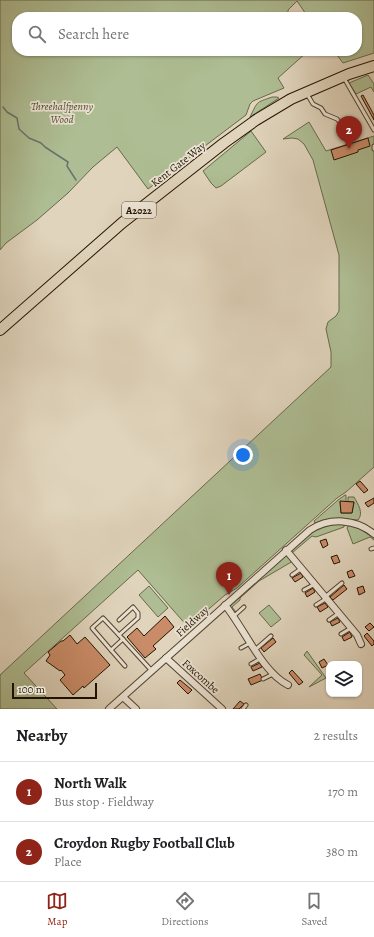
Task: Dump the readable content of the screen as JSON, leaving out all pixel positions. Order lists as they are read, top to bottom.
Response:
{
  "streets": {
    "main road": ["Kent Gate Way", "A2022"],
    "street": ["Fieldway", "Foxcombe"]
  },
  "crossings": [
    ["Fieldway", "Foxcombe"]
  ],
  "parks": ["Threehalfpenny Wood"],
  "scale_bar": "100 m",
  "page": {
    "search": "Search here",
    "pins": ["2", "1"],
    "scale": "100 m",
    "heading": ["Nearby", "2 results"],
    "list": [
      {
        "mark": "1",
        "name": "North Walk",
        "note": "Bus stop · Fieldway",
        "value": "170 m"
      },
      {
        "mark": "2",
        "name": "Croydon Rugby Football Club",
        "note": "Place",
        "value": "380 m"
      }
    ],
    "nav": ["Map", "Directions", "Saved"]
  }
}
